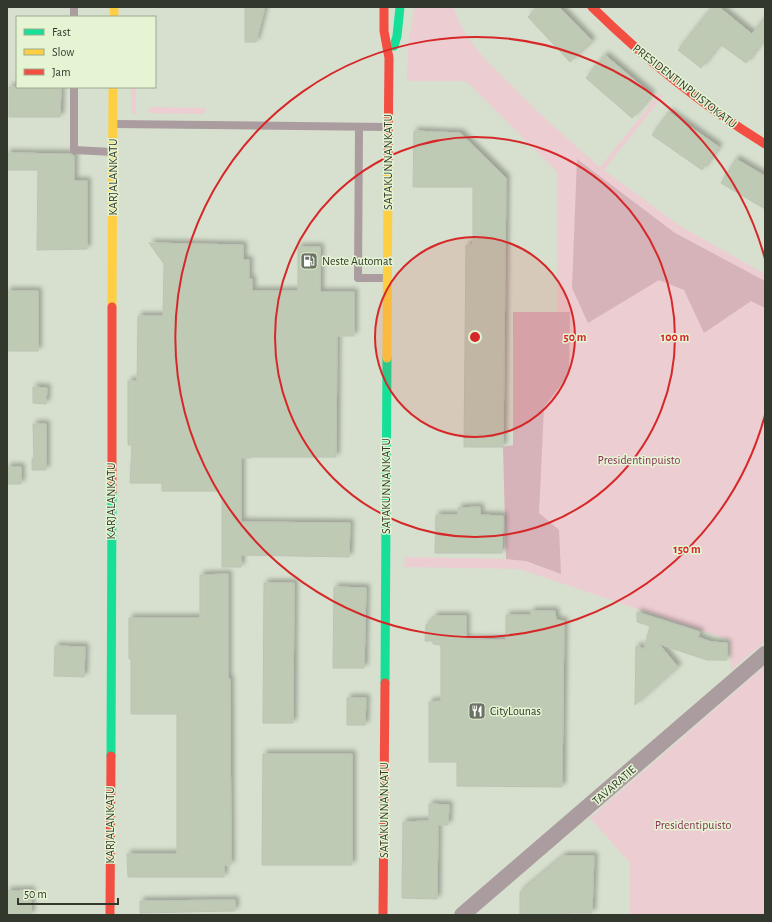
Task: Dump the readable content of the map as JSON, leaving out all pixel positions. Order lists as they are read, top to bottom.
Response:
{
  "streets": {
    "street": [
      "PRESIDENTINPUISTOKATU",
      "SATAKUNNANKATU",
      "KARJALANKATU",
      "TAVARATIE"
    ]
  },
  "parks": ["Presidentinpuisto", "Presidentipuisto"],
  "places": {
    "fuel station": ["Neste Automat"],
    "restaurant": ["CityLounas"]
  },
  "legend": ["Fast", "Slow", "Jam"],
  "scale_bar": "50 m",
  "rings": ["50 m", "100 m", "150 m"]
}
